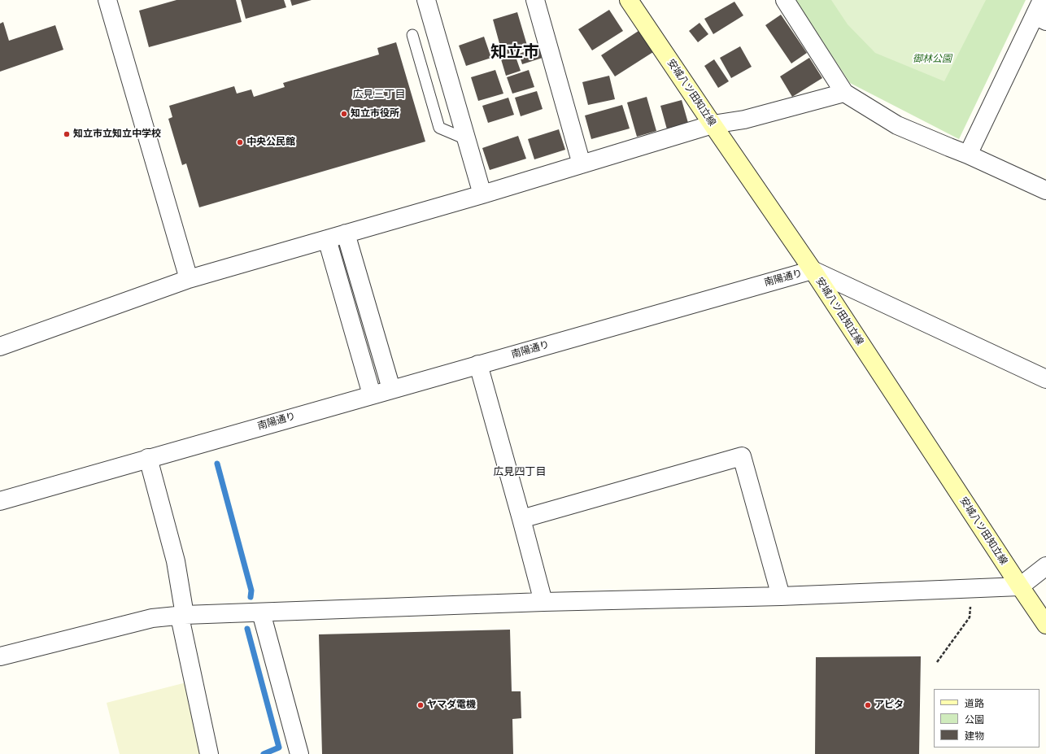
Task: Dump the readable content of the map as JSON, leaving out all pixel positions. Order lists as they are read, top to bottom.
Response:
{
  "streets": {
    "main road": ["安城八ツ田知立線"],
    "street": ["南陽通り"]
  },
  "crossings": [
    ["安城八ツ田知立線", "南陽通り"]
  ],
  "districts": ["知立市", "広見三丁目", "広見四丁目"],
  "parks": ["御林公園"],
  "places": [
    "知立市役所",
    "知立市立知立中学校",
    "中央公民館",
    "ヤマダ電機",
    "アピタ"
  ],
  "legend": ["道路", "公園", "建物"]
}
